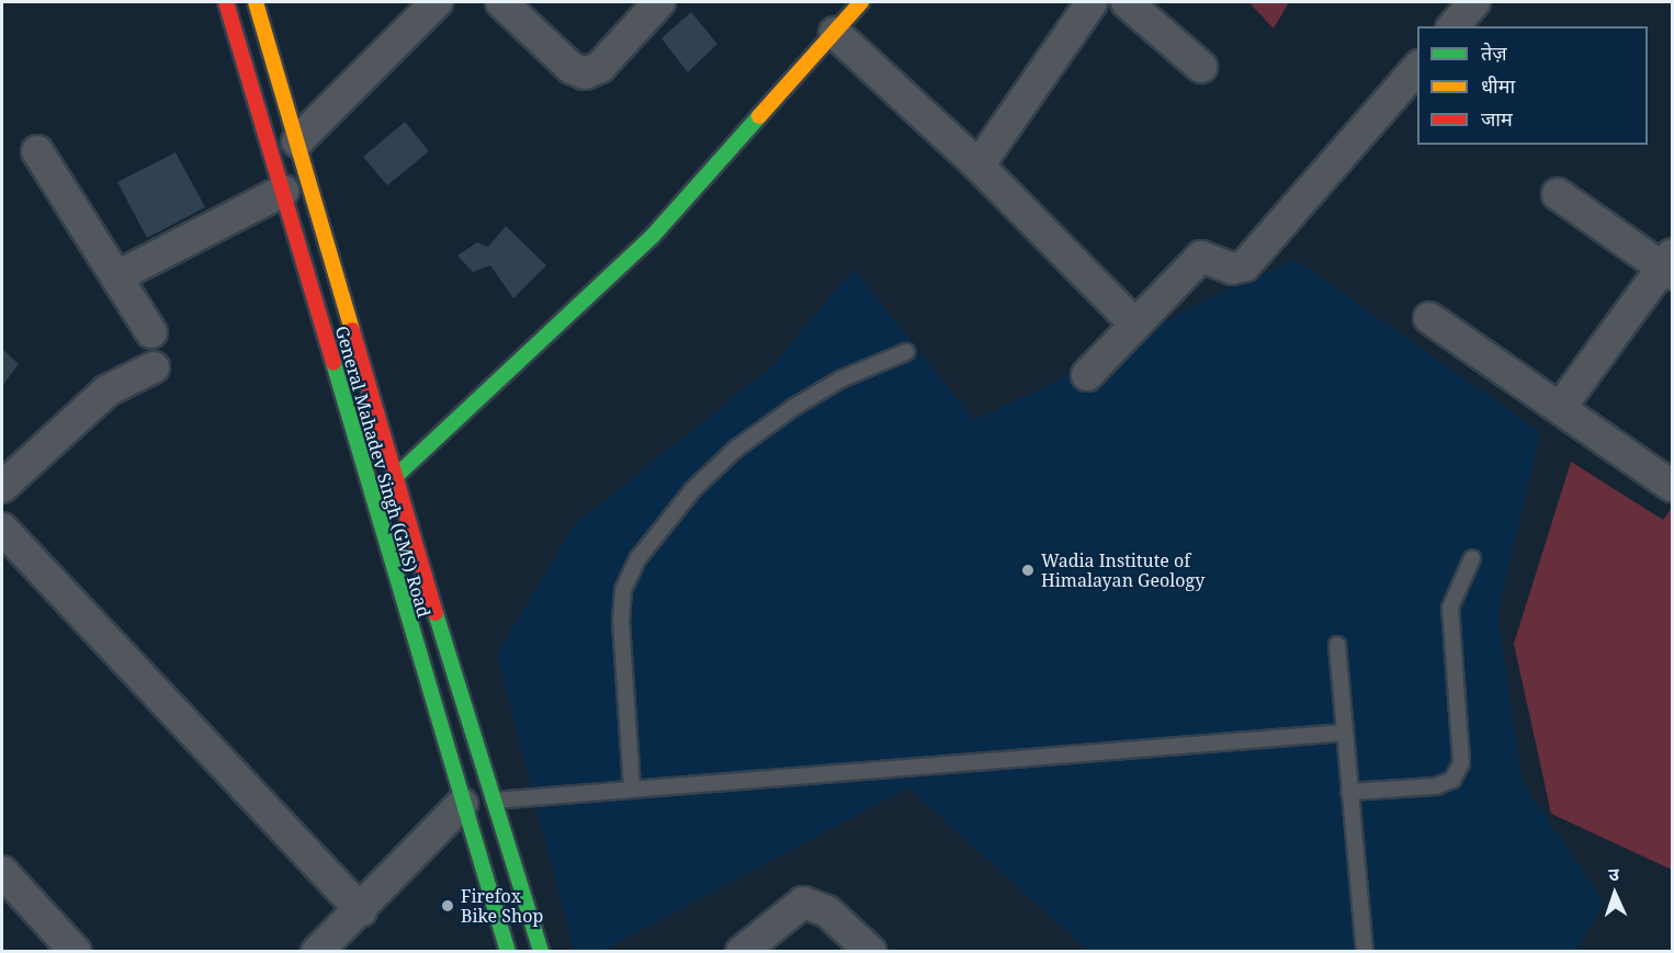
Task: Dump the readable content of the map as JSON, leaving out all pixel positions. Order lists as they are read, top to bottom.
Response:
{
  "streets": {
    "street": ["General Mahadev Singh (GMS) Road"]
  },
  "places": ["Wadia Institute of Himalayan Geology", "Firefox Bike Shop"],
  "legend": ["तेज़", "धीमा", "जाम"],
  "north": "top"
}
